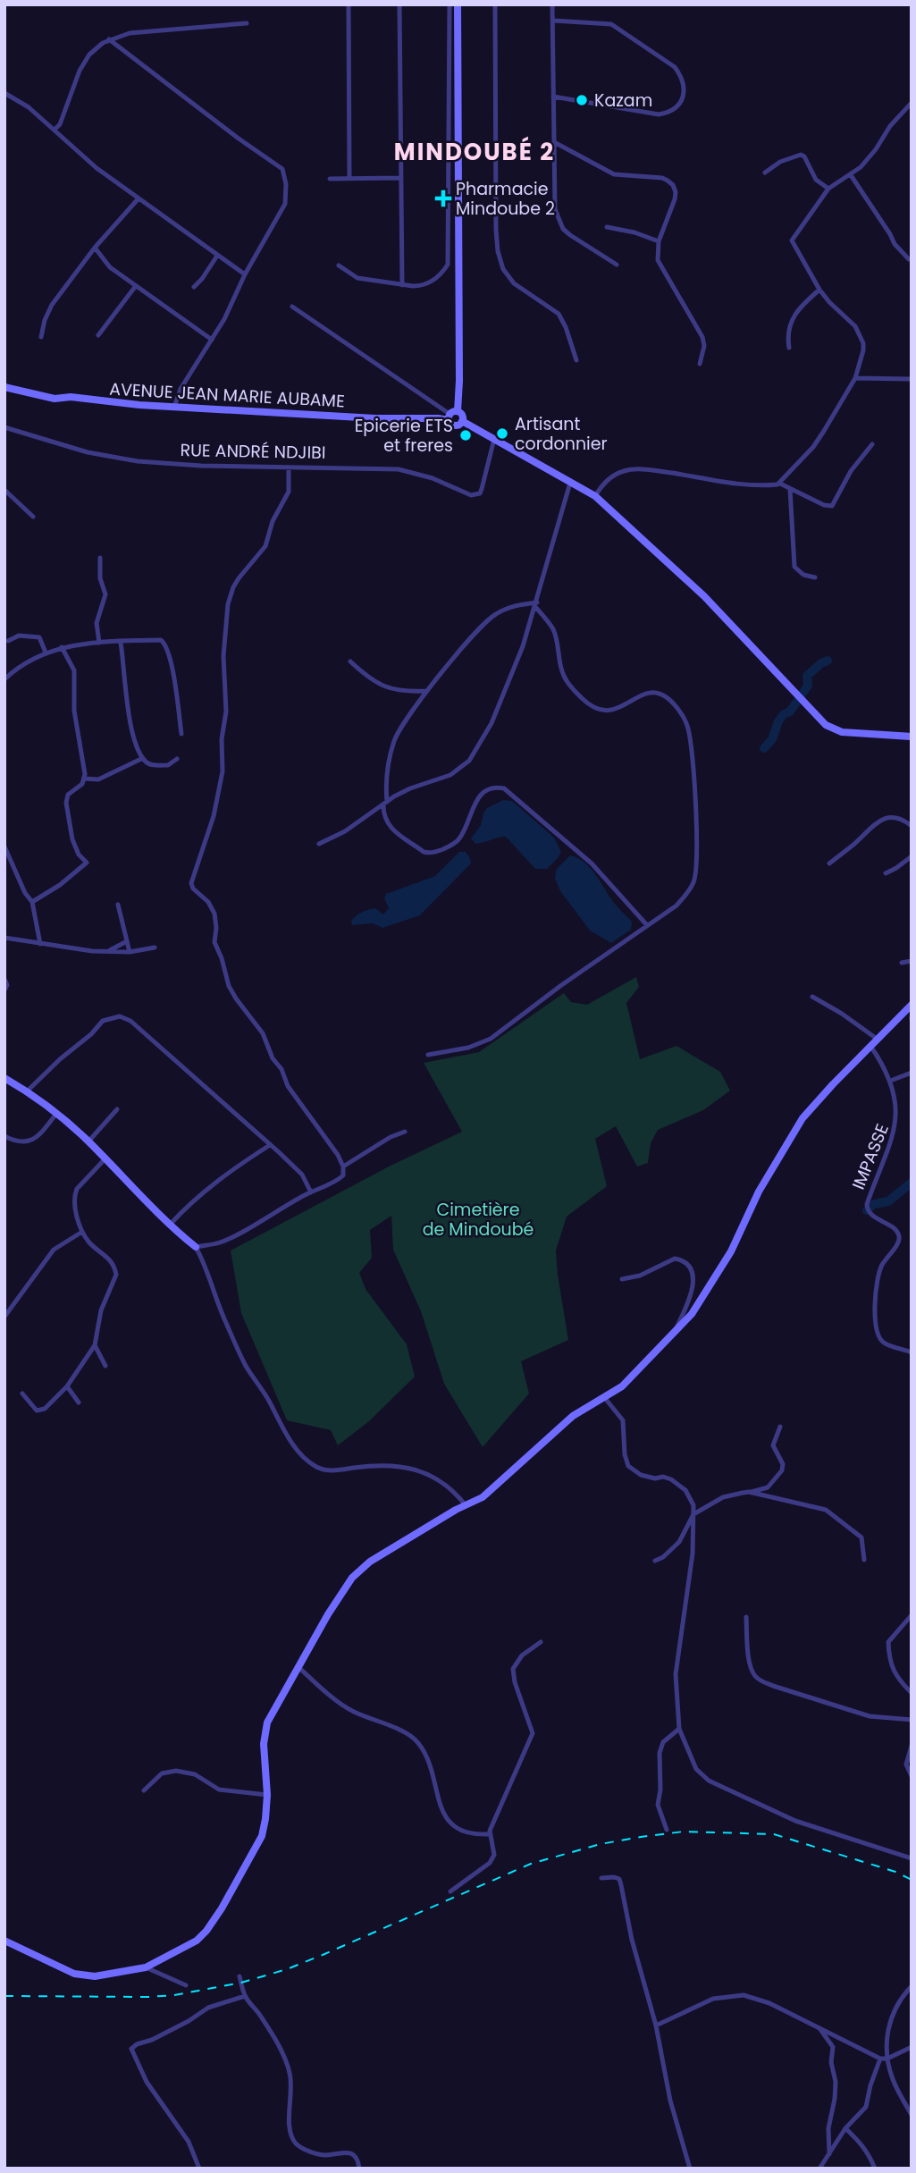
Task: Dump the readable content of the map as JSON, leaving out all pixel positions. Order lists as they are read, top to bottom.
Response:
{
  "streets": {
    "street": ["AVENUE JEAN MARIE AUBAME", "RUE ANDRÉ NDJIBI", "IMPASSE"]
  },
  "districts": ["MINDOUBÉ 2"],
  "parks": ["Cimetière de Mindoubé"],
  "places": {
    "other": ["Kazam", "Artisant cordonnier", "Epicerie ETS et freres"],
    "health": ["Pharmacie Mindoube 2"]
  }
}
